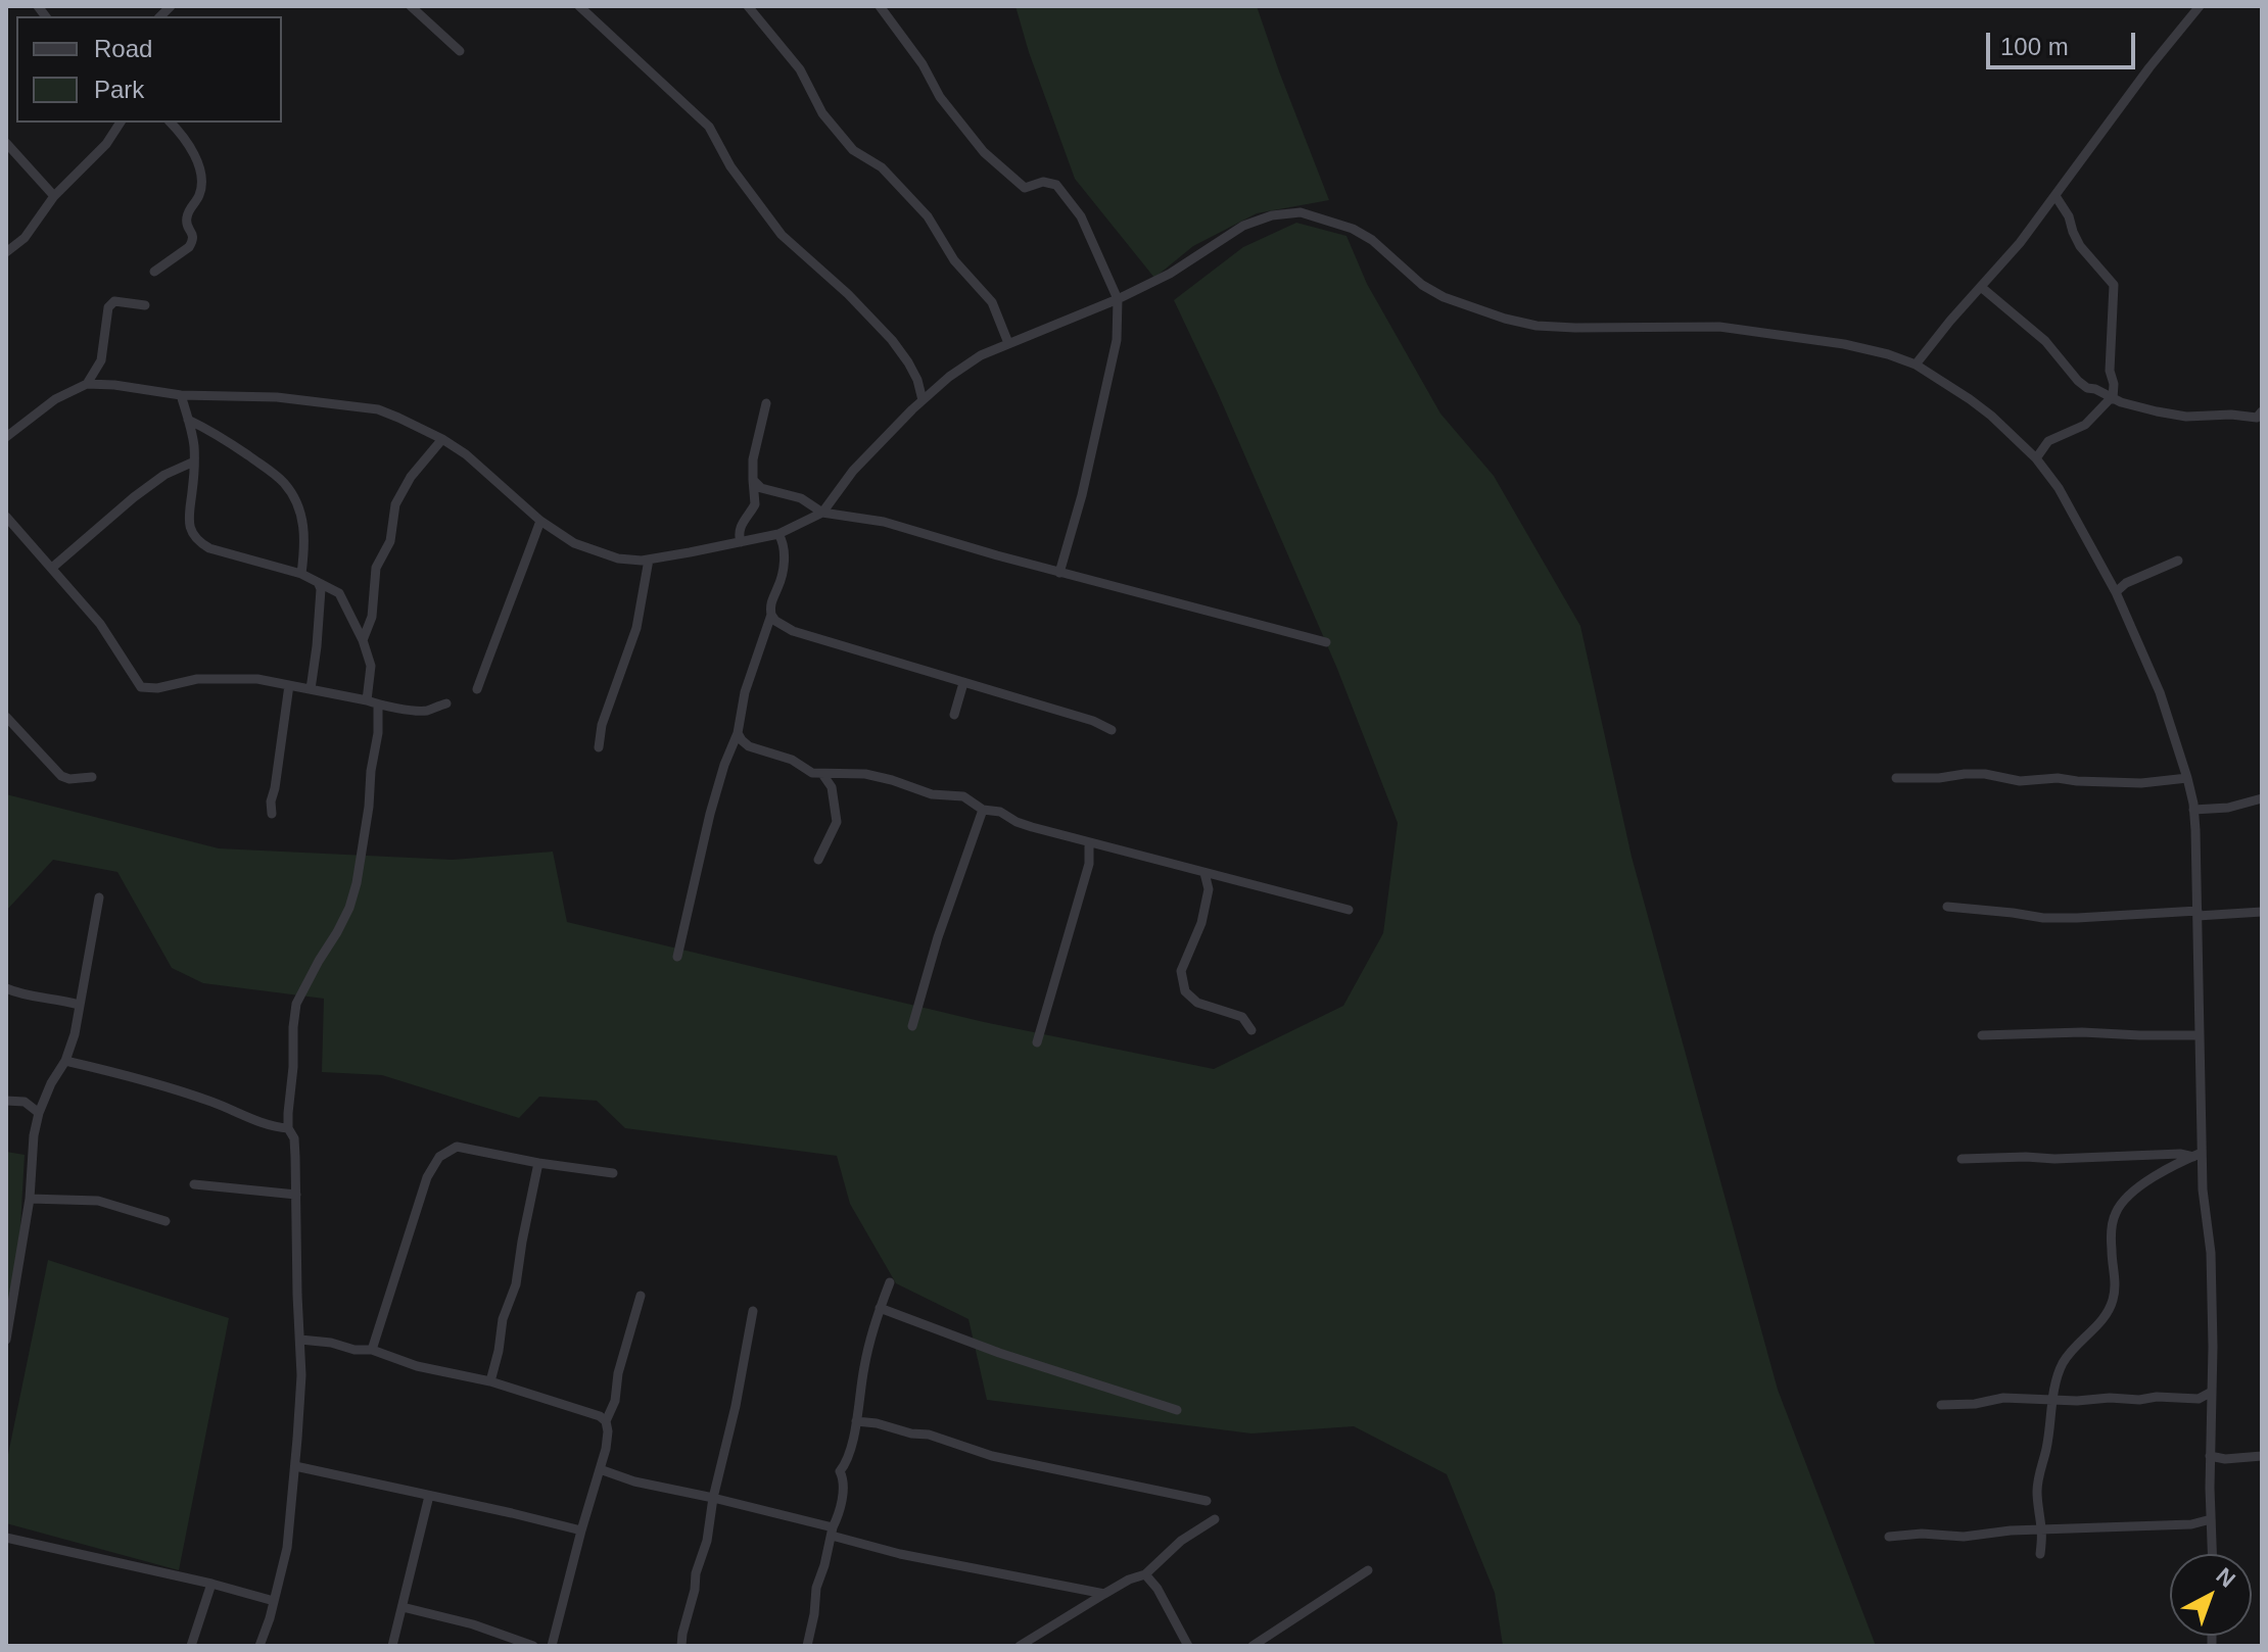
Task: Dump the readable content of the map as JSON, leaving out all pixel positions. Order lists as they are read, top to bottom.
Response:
{
  "legend": ["Road", "Park"],
  "scale_bar": "100 m",
  "north": "top right"
}
